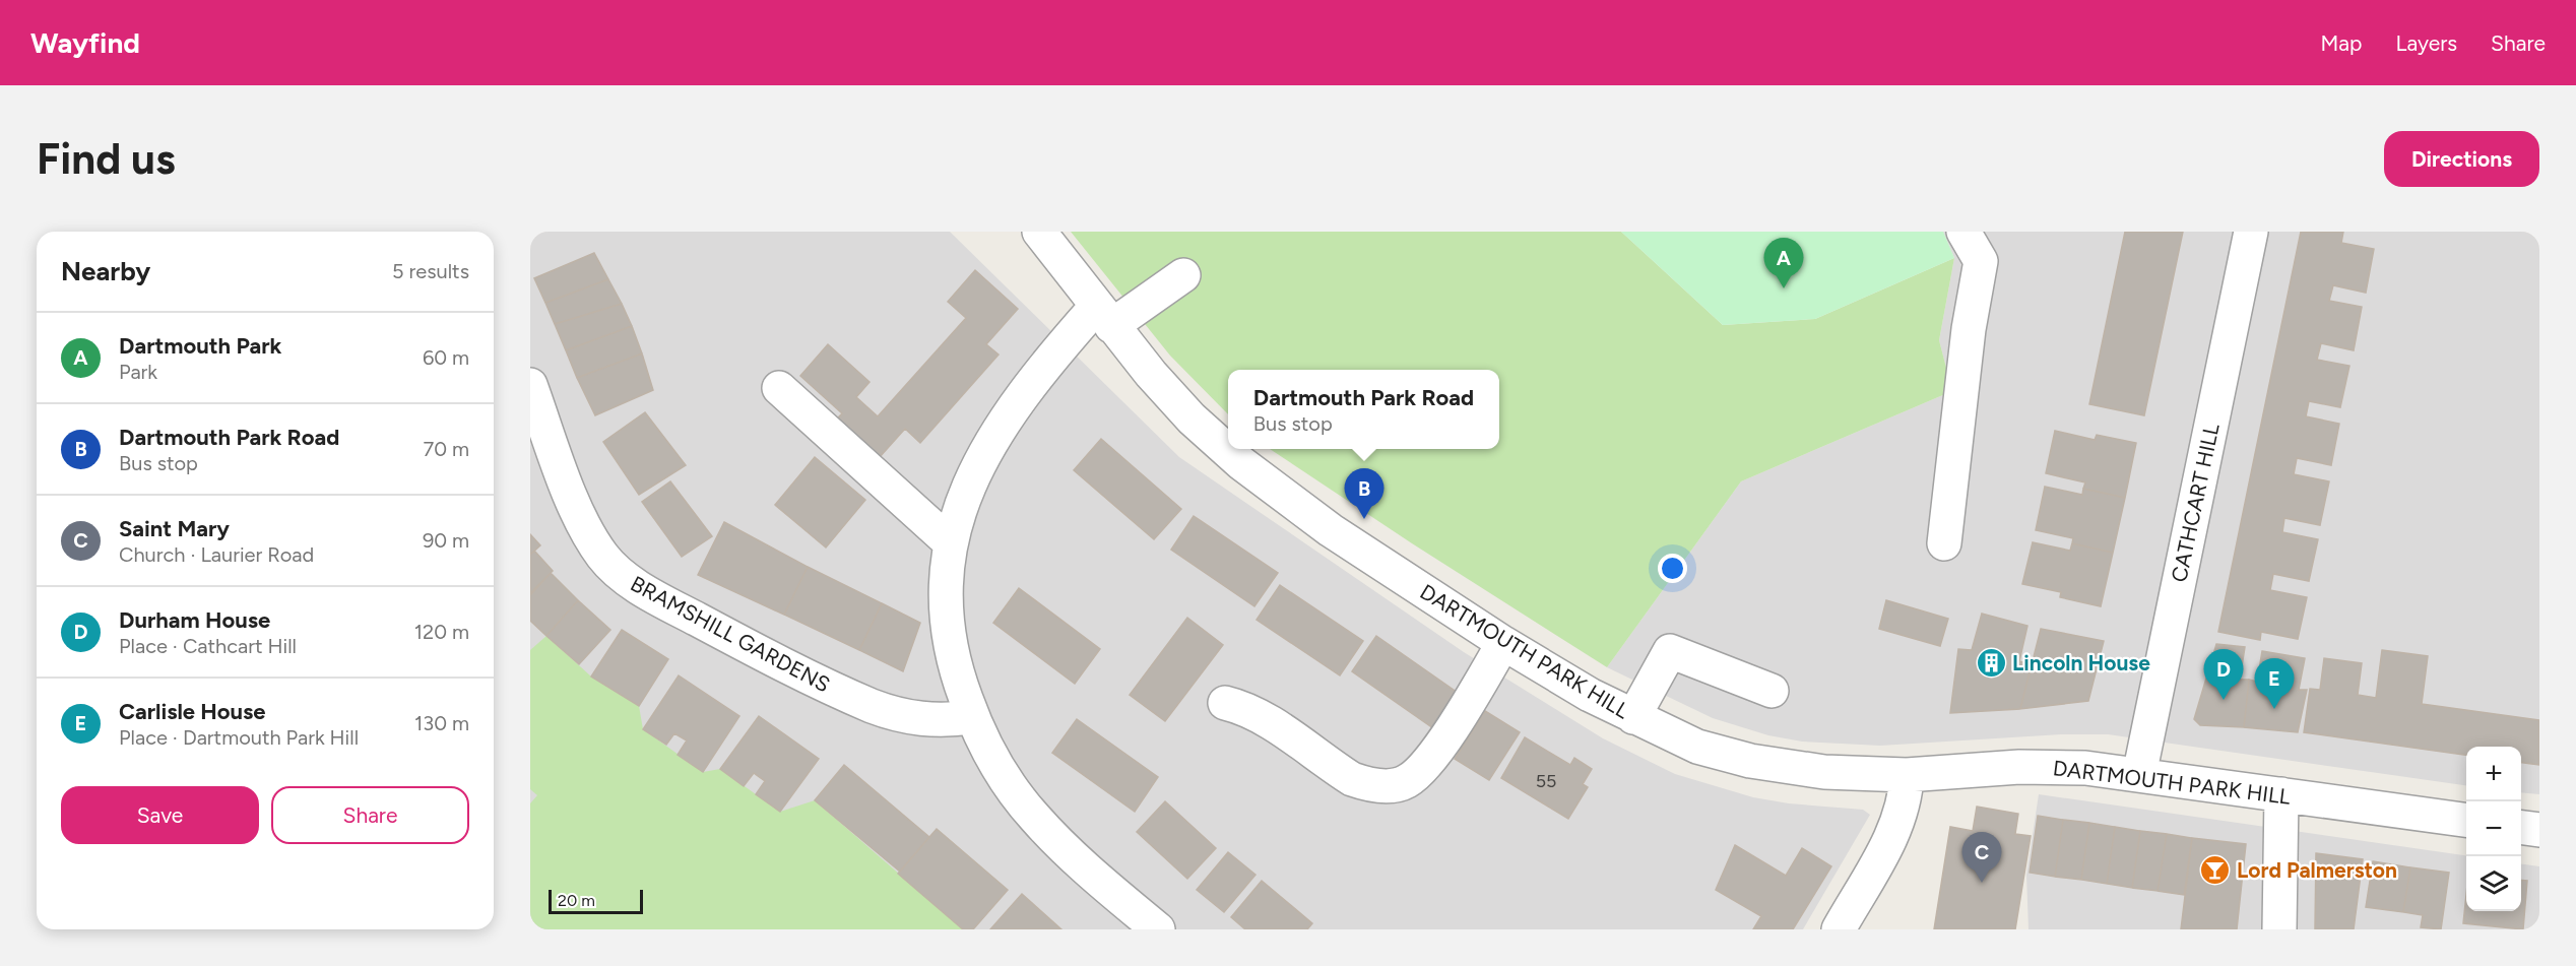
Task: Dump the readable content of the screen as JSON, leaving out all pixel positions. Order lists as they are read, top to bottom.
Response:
{
  "streets": {
    "street": ["CATHCART HILL", "BRAMSHILL GARDENS", "DARTMOUTH PARK HILL"]
  },
  "crossings": [
    ["CATHCART HILL", "DARTMOUTH PARK HILL"]
  ],
  "places": {
    "building": ["Lincoln House"],
    "bar": ["Lord Palmerston"]
  },
  "house_numbers": ["55"],
  "scale_bar": "20 m",
  "page": {
    "header": "Wayfind",
    "nav": ["Map", "Layers", "Share"],
    "buttons": [
      "Directions",
      ["Save", "Share"]
    ],
    "title": "Find us",
    "heading": ["Nearby", "5 results"],
    "pins": [
      "A",
      "B",
      "D",
      "E",
      "C"
    ],
    "list": [
      {
        "mark": "A",
        "name": "Dartmouth Park",
        "note": "Park",
        "value": "60 m"
      },
      {
        "mark": "B",
        "name": "Dartmouth Park Road",
        "note": "Bus stop",
        "value": "70 m"
      },
      {
        "mark": "C",
        "name": "Saint Mary",
        "note": "Church · Laurier Road",
        "value": "90 m"
      },
      {
        "mark": "D",
        "name": "Durham House",
        "note": "Place · Cathcart Hill",
        "value": "120 m"
      },
      {
        "mark": "E",
        "name": "Carlisle House",
        "note": "Place · Dartmouth Park Hill",
        "value": "130 m"
      }
    ],
    "popup": ["Dartmouth Park Road", "Bus stop"],
    "map_buttons": ["+", "−"],
    "scale": "20 m"
  }
}
